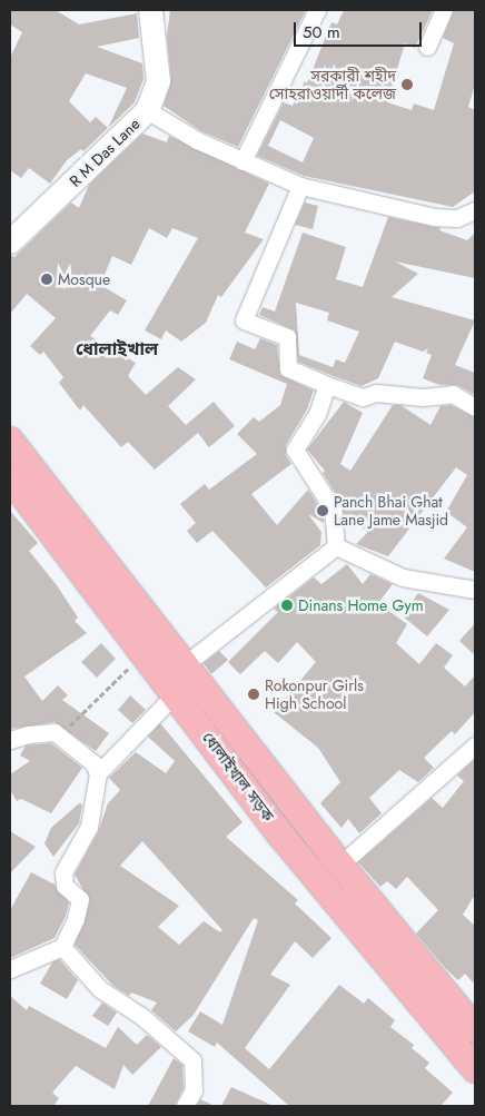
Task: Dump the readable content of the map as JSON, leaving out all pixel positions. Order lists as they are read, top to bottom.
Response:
{
  "streets": {
    "main road": ["ধোলাইখাল সড়ক"],
    "street": ["R M Das Lane"]
  },
  "districts": ["ধোলাইখাল"],
  "places": [
    "সরকারী শহীদ সোহরাওয়ার্দী কলেজ",
    "Mosque",
    "Panch Bhai Ghat Lane Jame Masjid",
    "Dinans Home Gym",
    "Rokonpur Girls High School"
  ],
  "scale_bar": "50 m"
}
